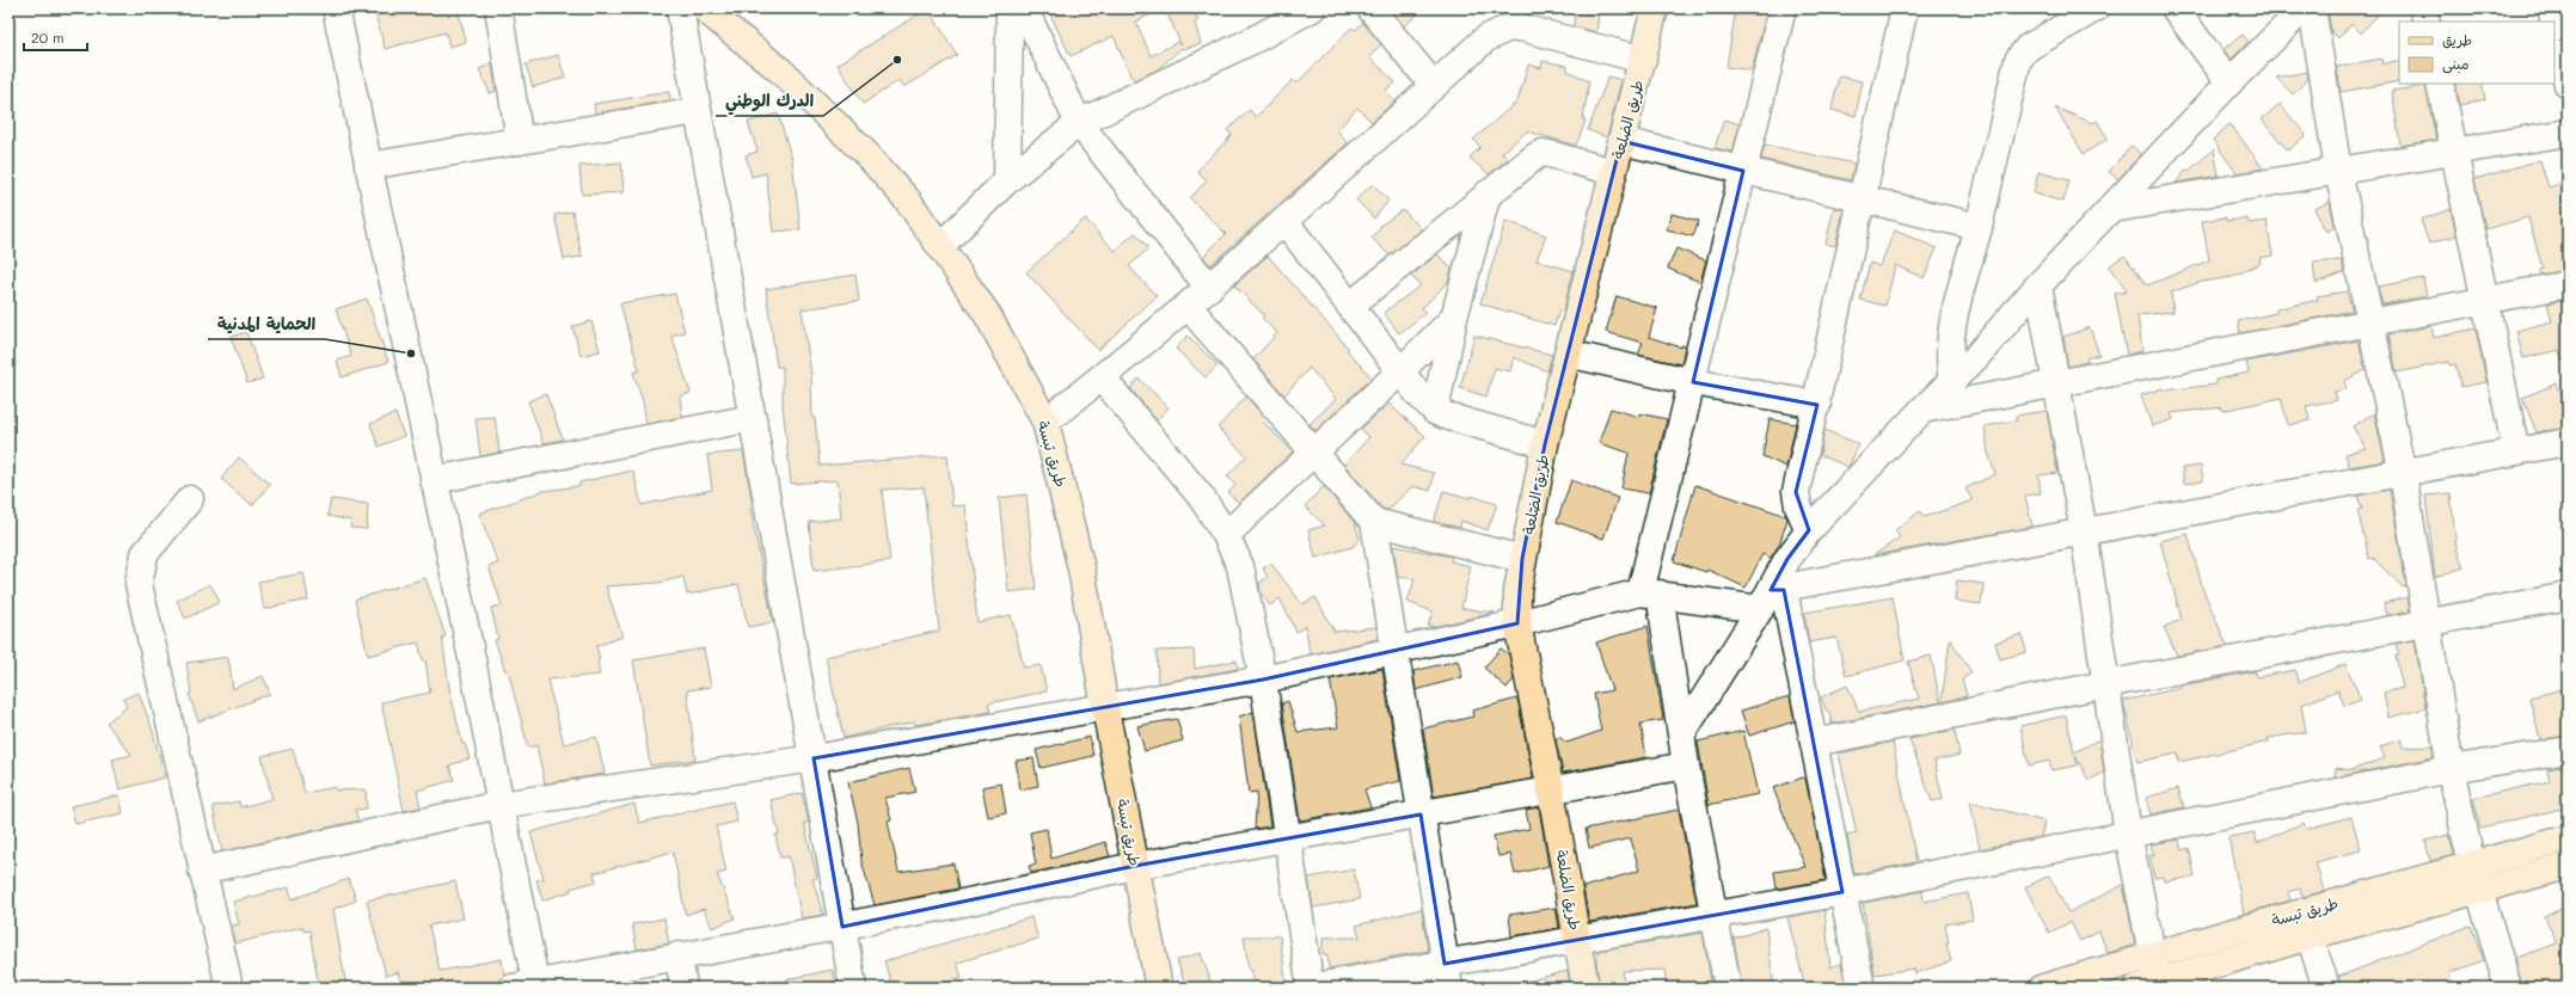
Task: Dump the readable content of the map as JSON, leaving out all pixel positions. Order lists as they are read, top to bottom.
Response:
{
  "streets": {
    "main road": ["طريق الضلعة", "طريق تبسة"]
  },
  "places": ["الدرك الوطني", "الحماية المدنية"],
  "legend": ["طريق", "مبنى"],
  "scale_bar": "20 m"
}
